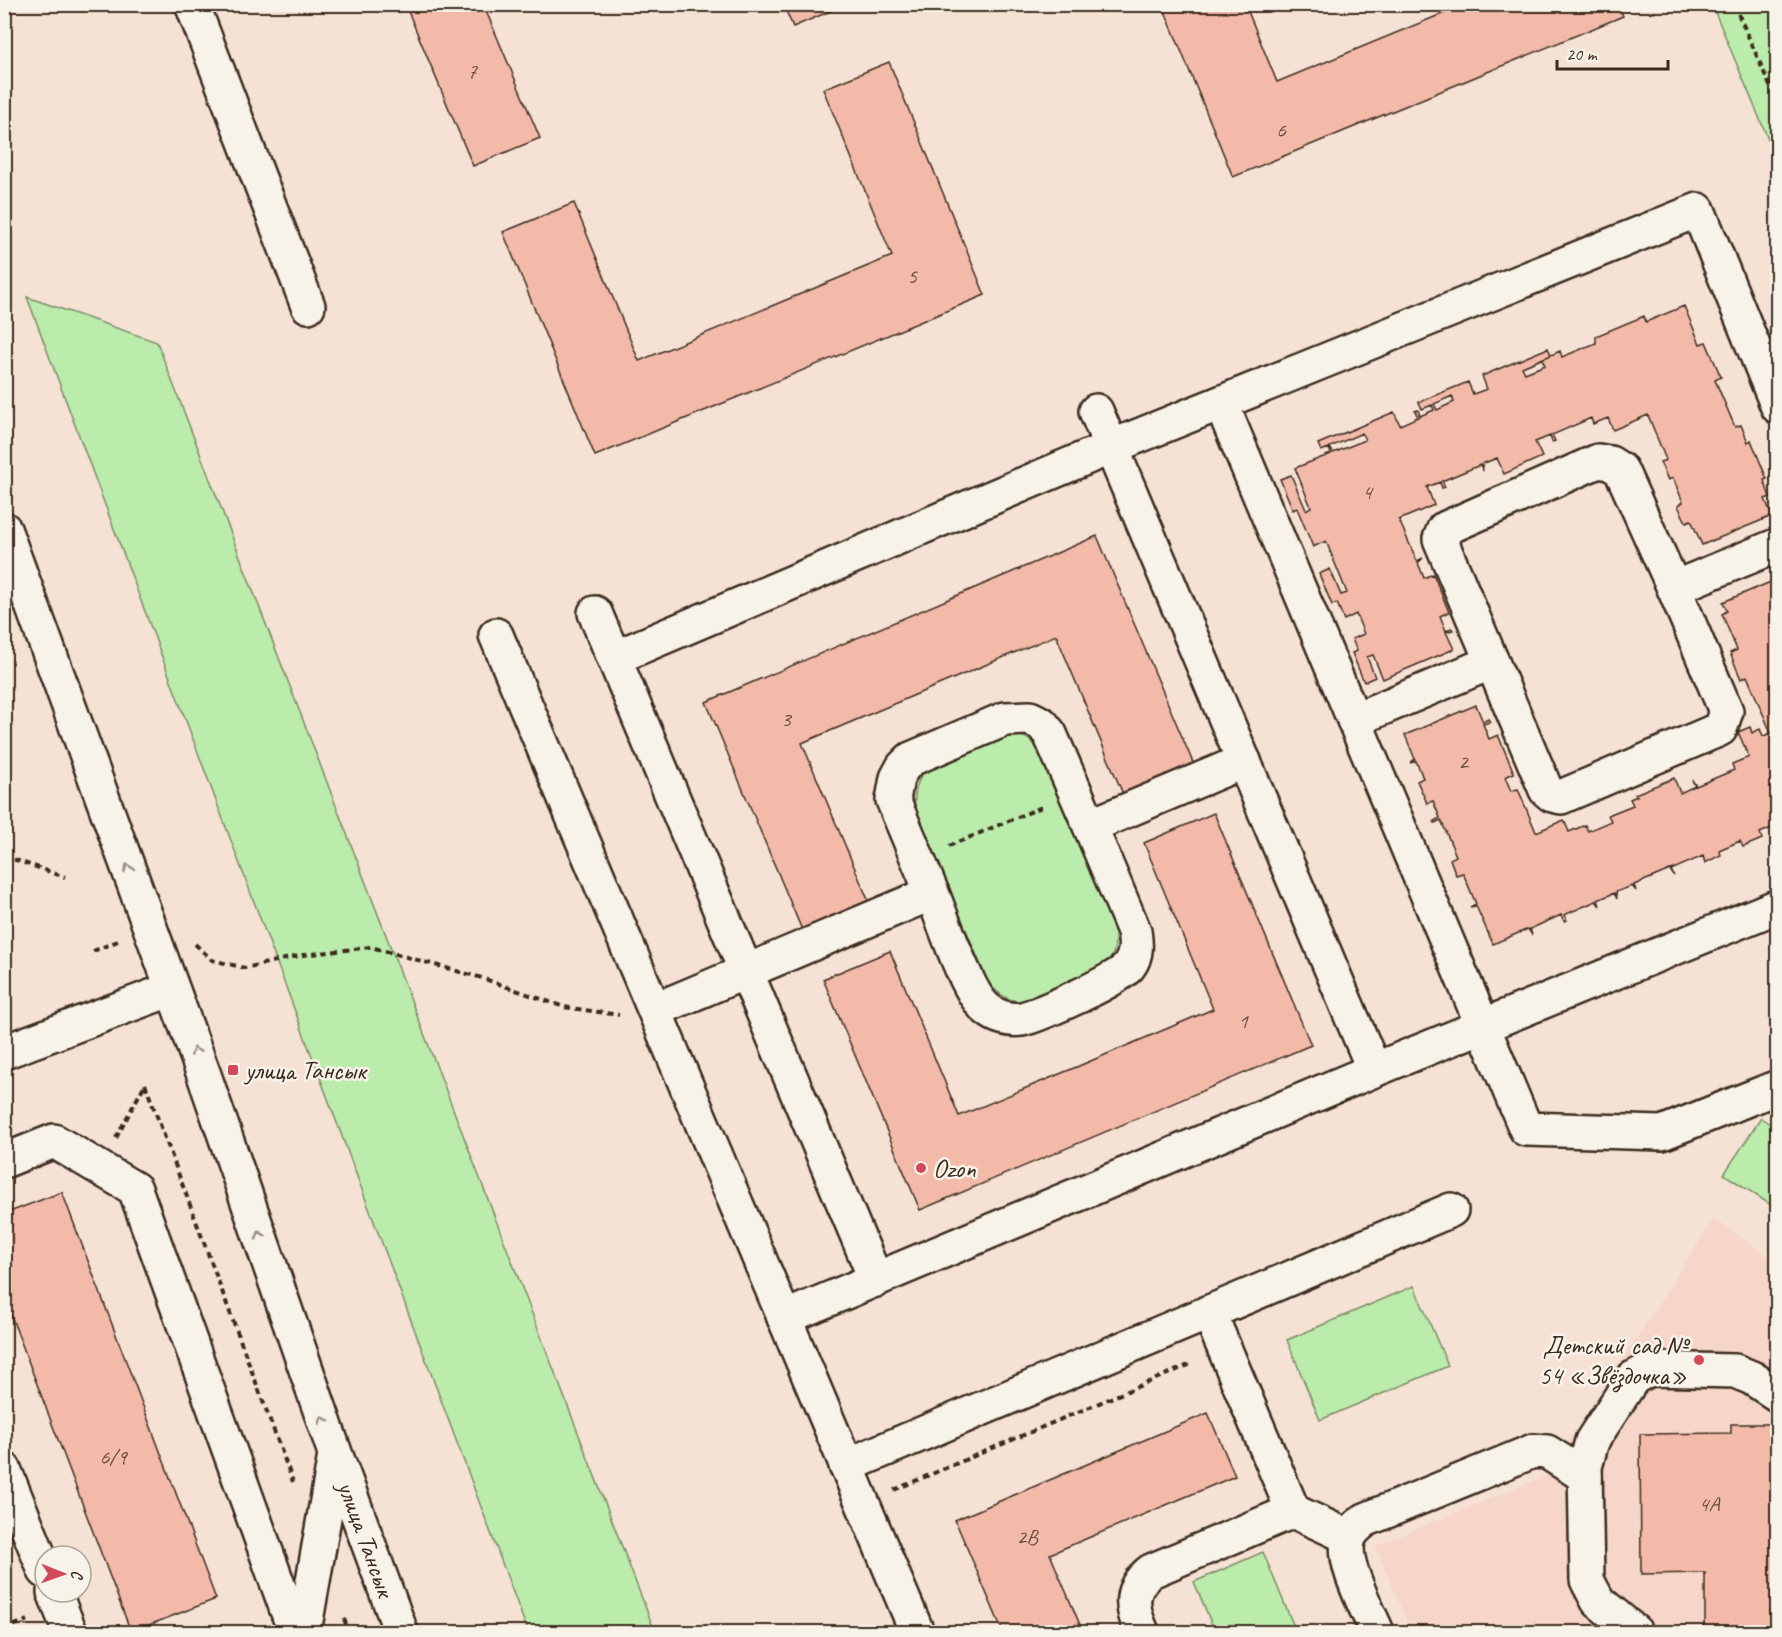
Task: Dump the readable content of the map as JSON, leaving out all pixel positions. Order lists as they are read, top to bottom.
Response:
{
  "streets": {
    "street": ["улица Тансык"]
  },
  "places": {
    "transit": ["улица Тансык"],
    "other": ["Ozon", "Детский сад № 54 «Звёздочка»"]
  },
  "house_numbers": [
    "7",
    "6",
    "5",
    "4",
    "3",
    "2",
    "1",
    "6/9",
    "4А",
    "2В"
  ],
  "scale_bar": "20 m",
  "north": "right"
}
